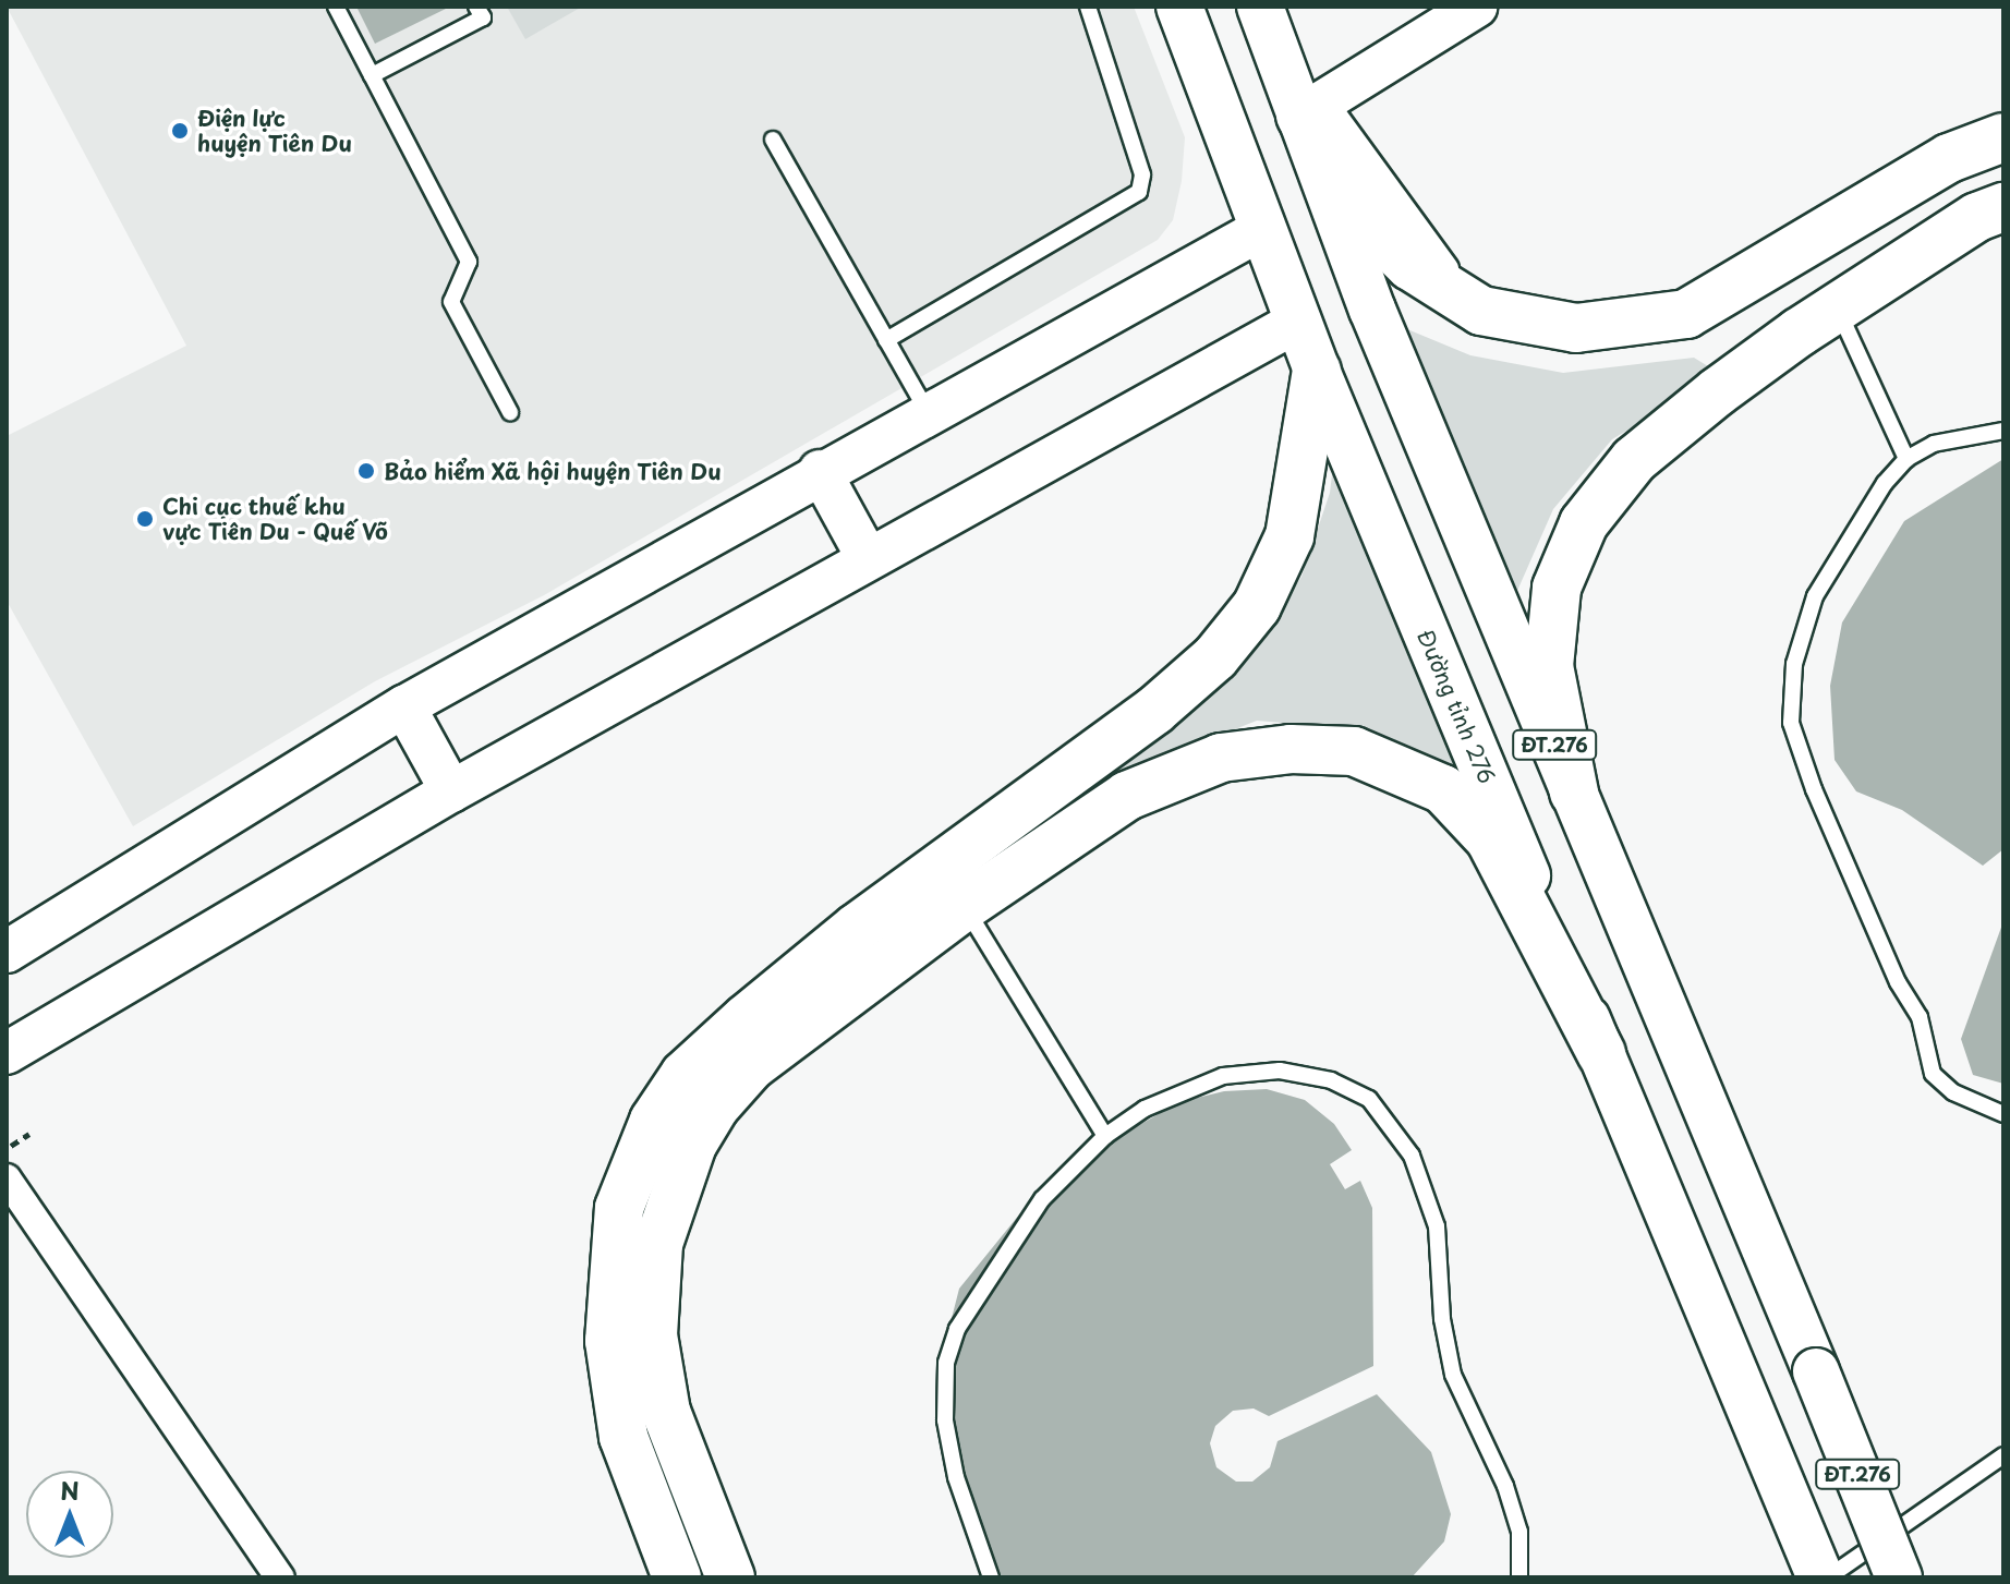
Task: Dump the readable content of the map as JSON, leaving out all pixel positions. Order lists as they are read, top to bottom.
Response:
{
  "streets": {
    "main road": ["Đường tỉnh 276", "ĐT.276"]
  },
  "places": ["Điện lực huyện Tiên Du", "Bảo hiểm Xã hội huyện Tiên Du", "Chi cục thuế khu vực Tiên Du - Quế Võ"],
  "north": "top"
}
